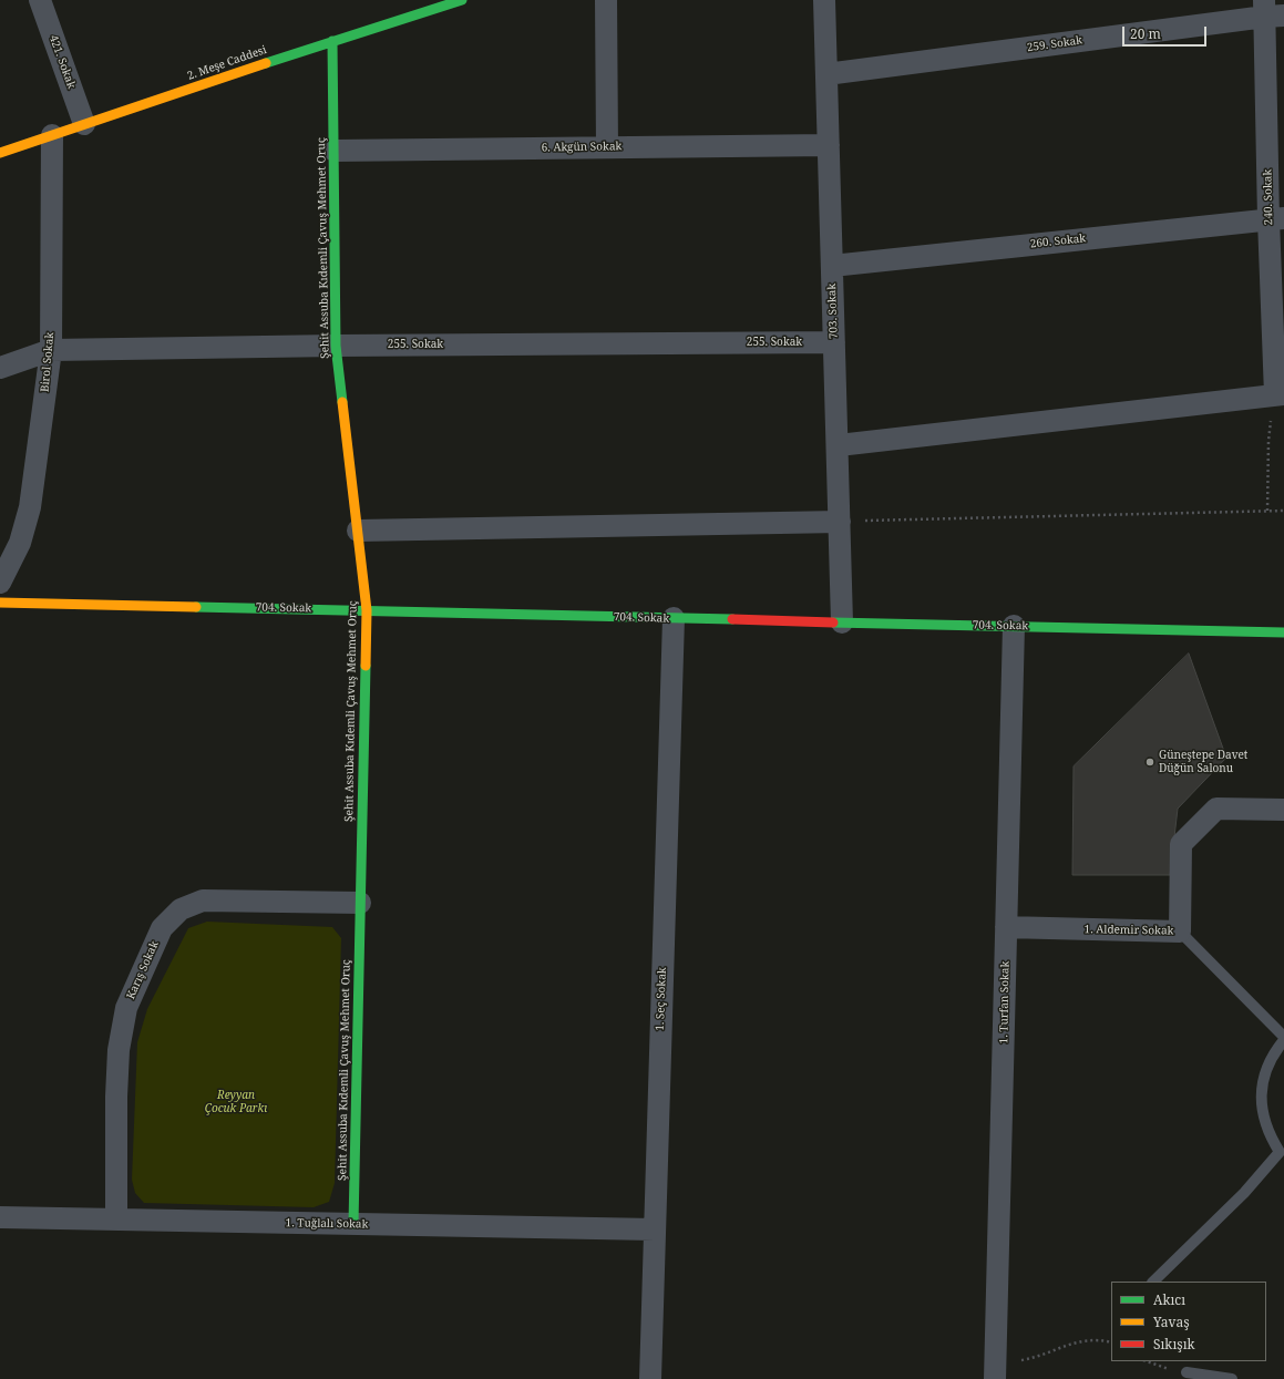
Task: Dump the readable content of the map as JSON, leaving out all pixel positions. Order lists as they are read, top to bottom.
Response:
{
  "streets": {
    "street": [
      "259. Sokak",
      "421. Sokak",
      "2. Meşe Caddesi",
      "6. Akgün Sokak",
      "240. Sokak",
      "260. Sokak",
      "Şehit Assuba Kıdemli Çavuş Mehmet Oruç",
      "703. Sokak",
      "255. Sokak",
      "Birol Sokak",
      "704. Sokak",
      "1. Aldemir Sokak",
      "Karış Sokak",
      "1. Seç Sokak",
      "1. Turfan Sokak",
      "1. Tuğlalı Sokak"
    ]
  },
  "crossings": [
    ["259. Sokak", "240. Sokak"],
    ["259. Sokak", "703. Sokak"],
    ["421. Sokak", "2. Meşe Caddesi"],
    ["2. Meşe Caddesi", "Şehit Assuba Kıdemli Çavuş Mehmet Oruç"],
    ["2. Meşe Caddesi", "Birol Sokak"],
    ["6. Akgün Sokak", "Şehit Assuba Kıdemli Çavuş Mehmet Oruç"],
    ["6. Akgün Sokak", "703. Sokak"],
    ["240. Sokak", "260. Sokak"],
    ["260. Sokak", "703. Sokak"],
    ["Şehit Assuba Kıdemli Çavuş Mehmet Oruç", "255. Sokak"],
    ["Şehit Assuba Kıdemli Çavuş Mehmet Oruç", "704. Sokak"],
    ["Şehit Assuba Kıdemli Çavuş Mehmet Oruç", "Karış Sokak"],
    ["Şehit Assuba Kıdemli Çavuş Mehmet Oruç", "1. Tuğlalı Sokak"],
    ["703. Sokak", "255. Sokak"],
    ["703. Sokak", "704. Sokak"],
    ["255. Sokak", "Birol Sokak"],
    ["704. Sokak", "1. Seç Sokak"],
    ["704. Sokak", "1. Turfan Sokak"],
    ["1. Aldemir Sokak", "1. Turfan Sokak"],
    ["Karış Sokak", "1. Tuğlalı Sokak"],
    ["1. Seç Sokak", "1. Tuğlalı Sokak"]
  ],
  "parks": ["Reyyan Çocuk Parkı"],
  "places": ["Güneştepe Davet Düğün Salonu"],
  "legend": ["Akıcı", "Yavaş", "Sıkışık"],
  "scale_bar": "20 m"
}
